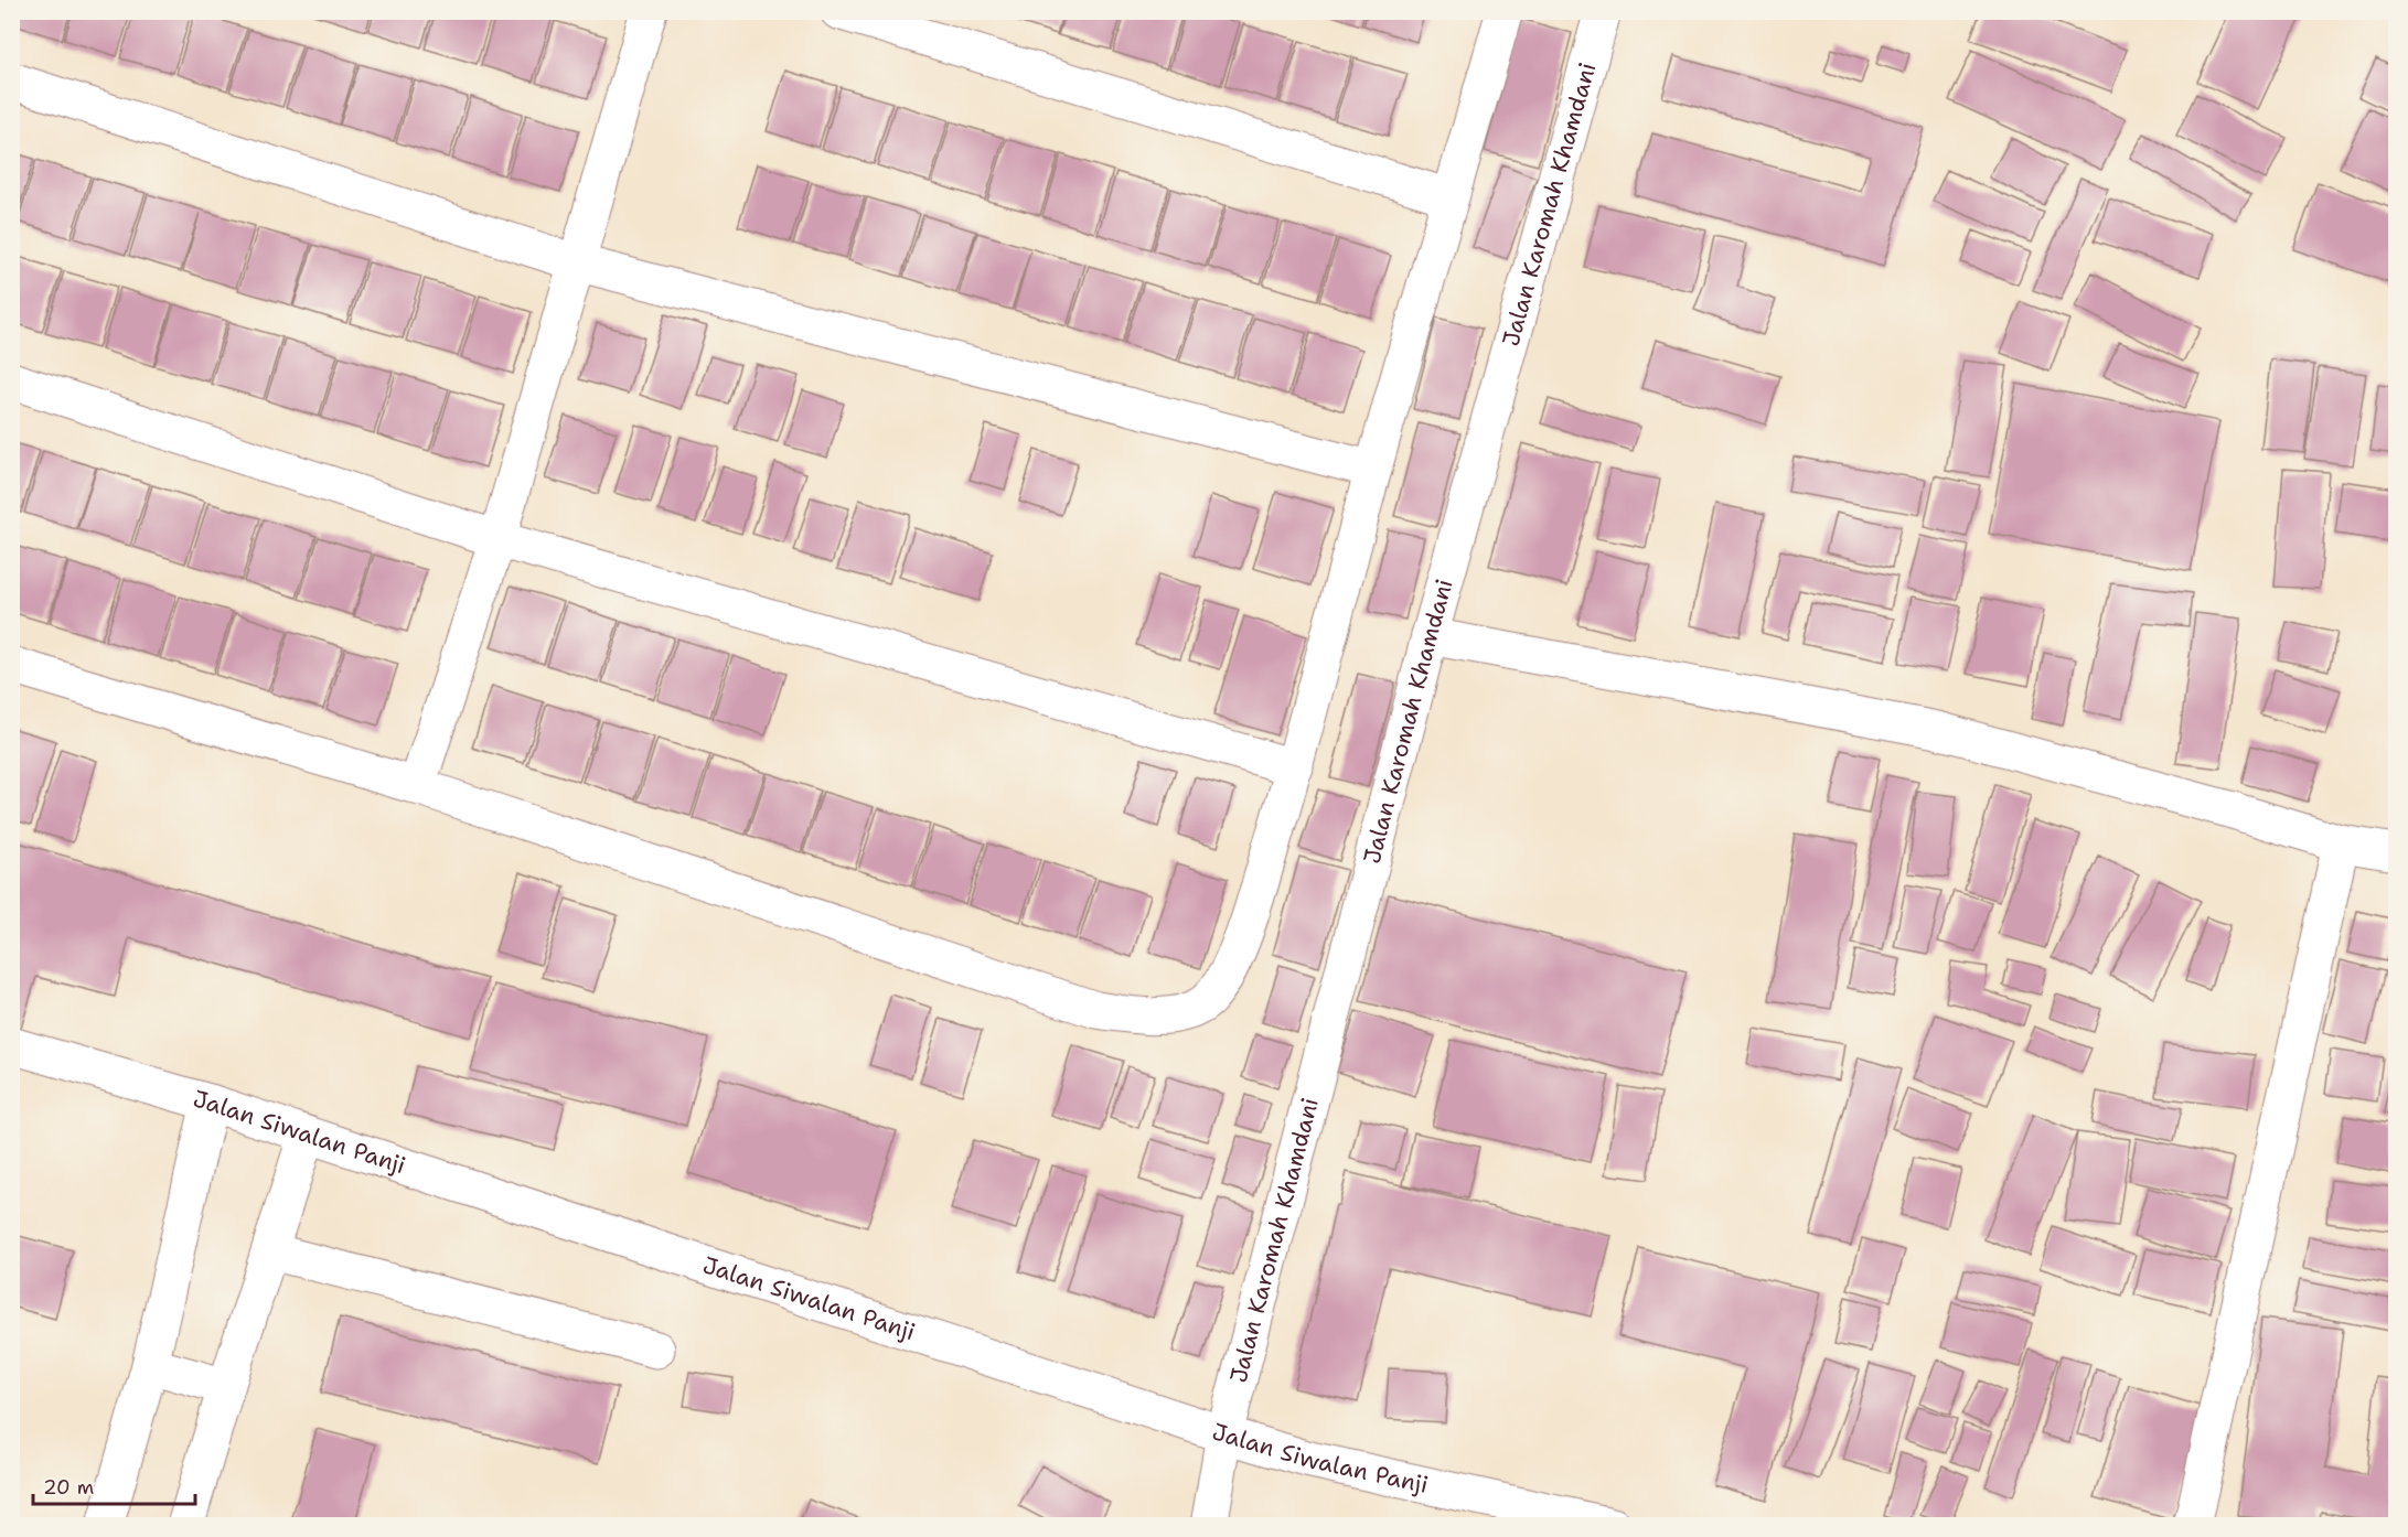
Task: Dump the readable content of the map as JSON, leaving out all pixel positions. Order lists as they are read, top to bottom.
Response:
{
  "streets": {
    "street": ["Jalan Karomah Khamdani", "Jalan Siwalan Panji"]
  },
  "crossings": [
    ["Jalan Karomah Khamdani", "Jalan Siwalan Panji"]
  ],
  "scale_bar": "20 m"
}
